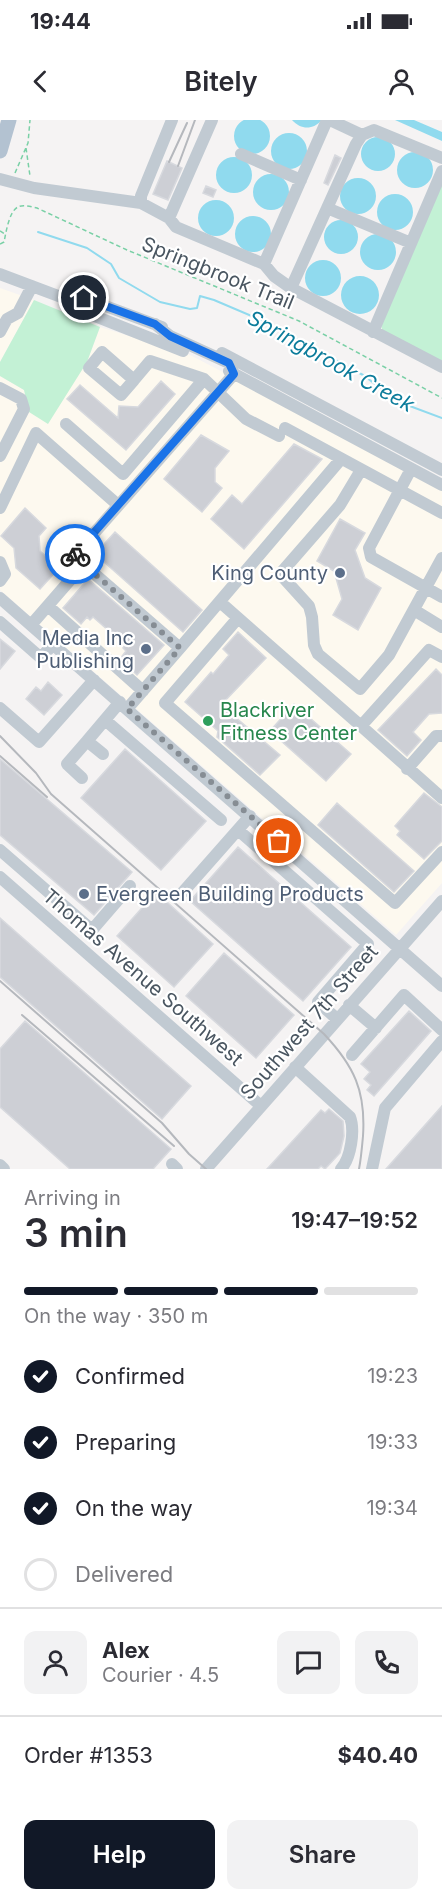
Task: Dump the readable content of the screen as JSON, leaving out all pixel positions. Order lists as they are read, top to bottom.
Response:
{
  "streets": {
    "street": ["Thomas Avenue Southwest", "Southwest 7th Street"],
    "path": ["Springbrook Trail"]
  },
  "crossings": [
    ["Thomas Avenue Southwest", "Southwest 7th Street"]
  ],
  "water": ["Springbrook Creek"],
  "places": [
    "King County",
    "Media Inc Publishing",
    "Blackriver Fitness Center",
    "Evergreen Building Products"
  ],
  "page": {
    "status": "19:44",
    "header": "Bitely",
    "heading": ["3 min", "Arriving in", "19:47–19:52"],
    "panel": [
      "Alex",
      "Courier · 4.5",
      "Order #1353",
      "$40.40"
    ],
    "bar": "On the way · 350 m",
    "list": [
      ["Confirmed", "19:23"],
      ["Preparing", "19:33"],
      ["On the way", "19:34"],
      "Delivered"
    ],
    "buttons": ["Help", "Share"]
  }
}
